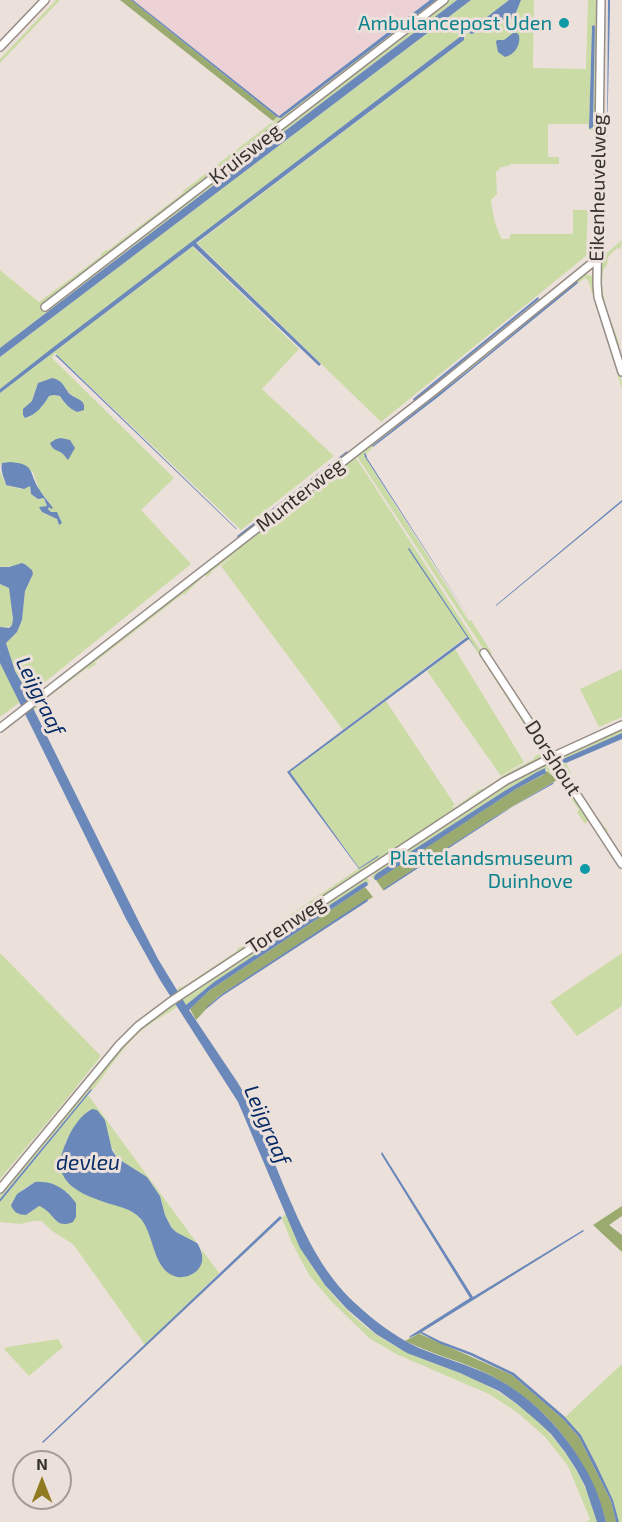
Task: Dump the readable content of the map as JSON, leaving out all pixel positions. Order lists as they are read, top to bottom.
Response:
{
  "streets": {
    "street": [
      "Kruisweg",
      "Eikenheuvelweg",
      "Munterweg",
      "Dorshout",
      "Torenweg"
    ]
  },
  "crossings": [
    ["Eikenheuvelweg", "Munterweg"],
    ["Dorshout", "Torenweg"]
  ],
  "water": ["Leijgraaf", "devleu"],
  "places": ["Ambulancepost Uden", "Plattelandsmuseum Duinhove"],
  "north": "top"
}
